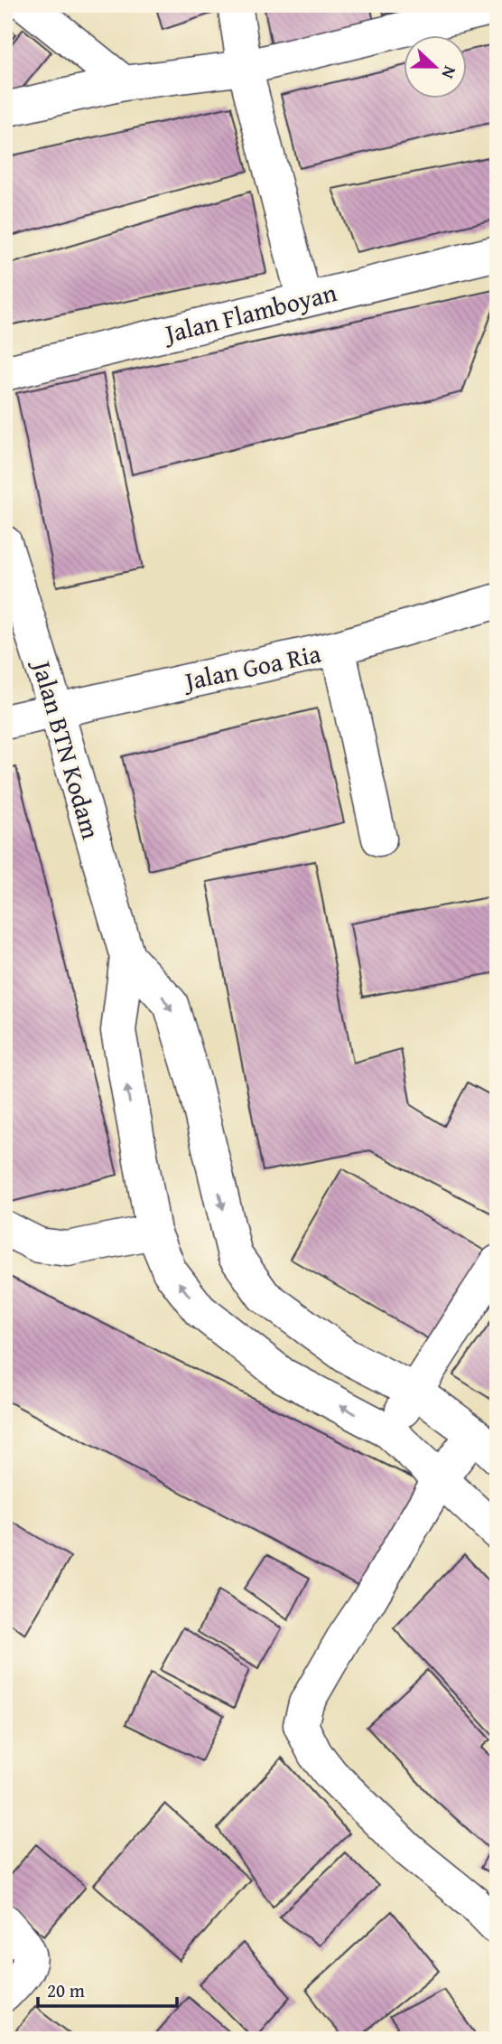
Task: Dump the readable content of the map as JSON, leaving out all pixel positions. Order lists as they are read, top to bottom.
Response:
{
  "streets": {
    "street": ["Jalan Flamboyan", "Jalan Goa Ria", "Jalan BTN Kodam"]
  },
  "crossings": [
    ["Jalan Goa Ria", "Jalan BTN Kodam"]
  ],
  "scale_bar": "20 m",
  "north": "right"
}
